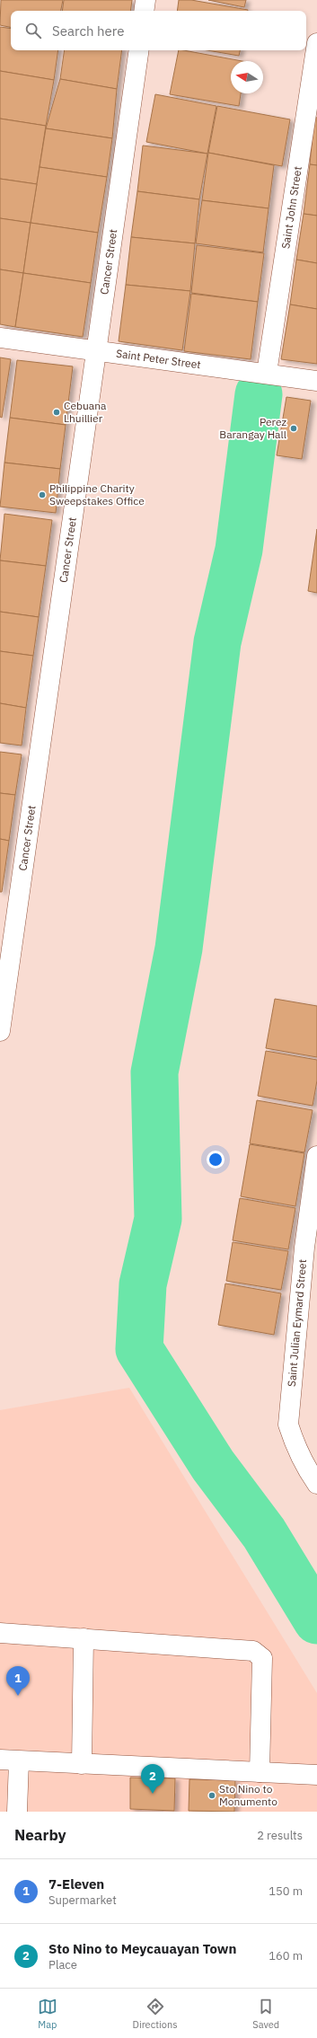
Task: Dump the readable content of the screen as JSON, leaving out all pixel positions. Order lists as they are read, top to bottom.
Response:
{
  "streets": {
    "street": [
      "Saint John Street",
      "Cancer Street",
      "Saint Peter Street",
      "Saint Julian Eymard Street"
    ]
  },
  "crossings": [
    ["Saint John Street", "Saint Peter Street"],
    ["Cancer Street", "Saint Peter Street"]
  ],
  "places": [
    "Cebuana Lhuillier",
    "Perez Barangay Hall",
    "Philippine Charity Sweepstakes Office",
    "Sto Nino to Monumento"
  ],
  "north": "left",
  "page": {
    "search": "Search here",
    "pins": ["1", "2"],
    "heading": ["Nearby", "2 results"],
    "list": [
      {
        "mark": "1",
        "name": "7-Eleven",
        "note": "Supermarket",
        "value": "150 m"
      },
      {
        "mark": "2",
        "name": "Sto Nino to Meycauayan Town",
        "note": "Place",
        "value": "160 m"
      }
    ],
    "nav": ["Map", "Directions", "Saved"]
  }
}
